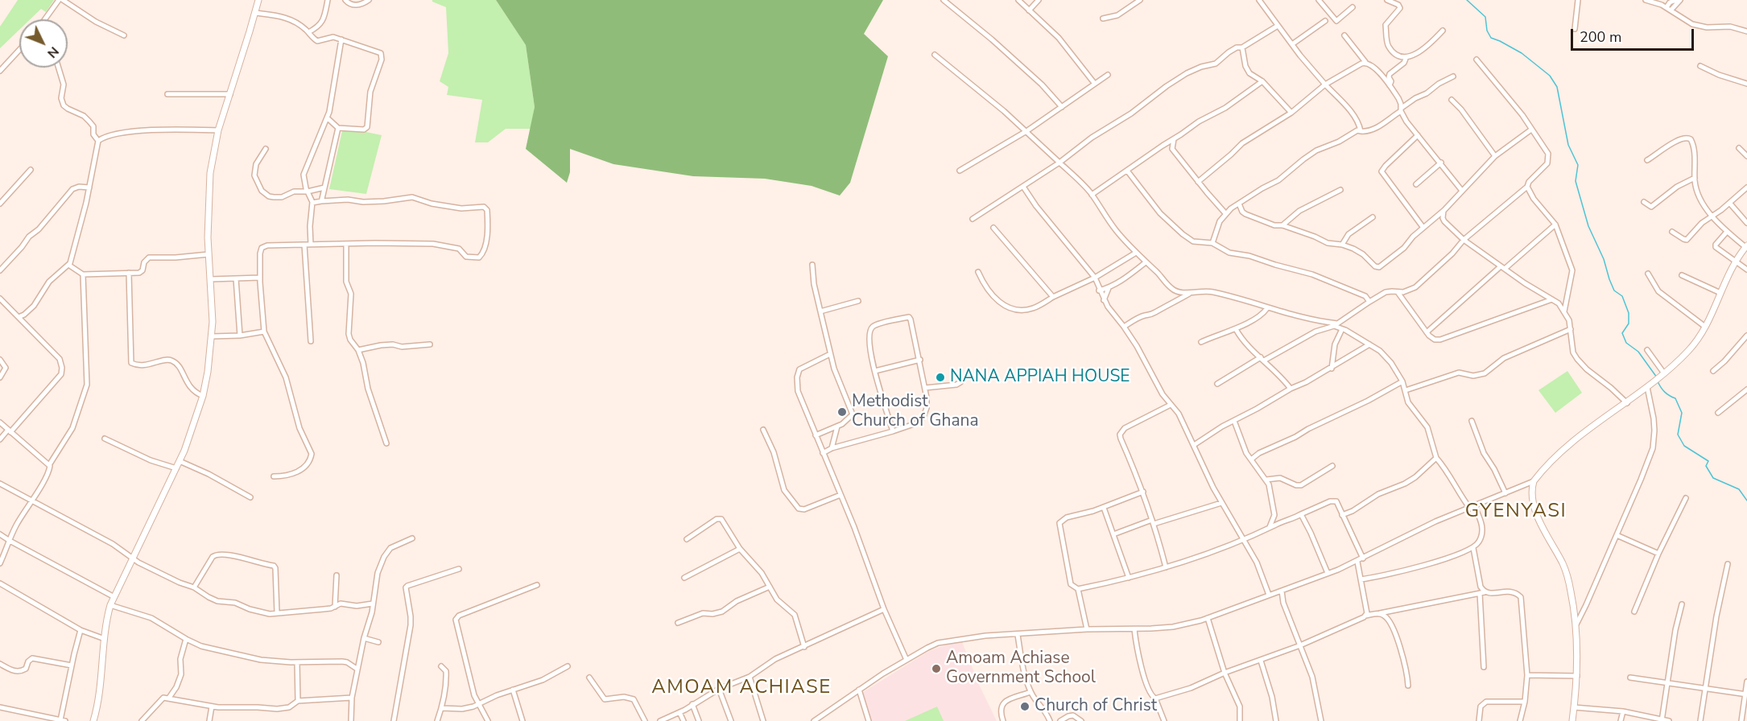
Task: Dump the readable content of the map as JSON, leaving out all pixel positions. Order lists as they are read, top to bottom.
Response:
{
  "districts": ["GYENYASI", "AMOAM ACHIASE"],
  "places": [
    "NANA APPIAH HOUSE",
    "Methodist Church of Ghana",
    "Amoam Achiase Government School",
    "Church of Christ"
  ],
  "scale_bar": "200 m",
  "north": "bottom right"
}
